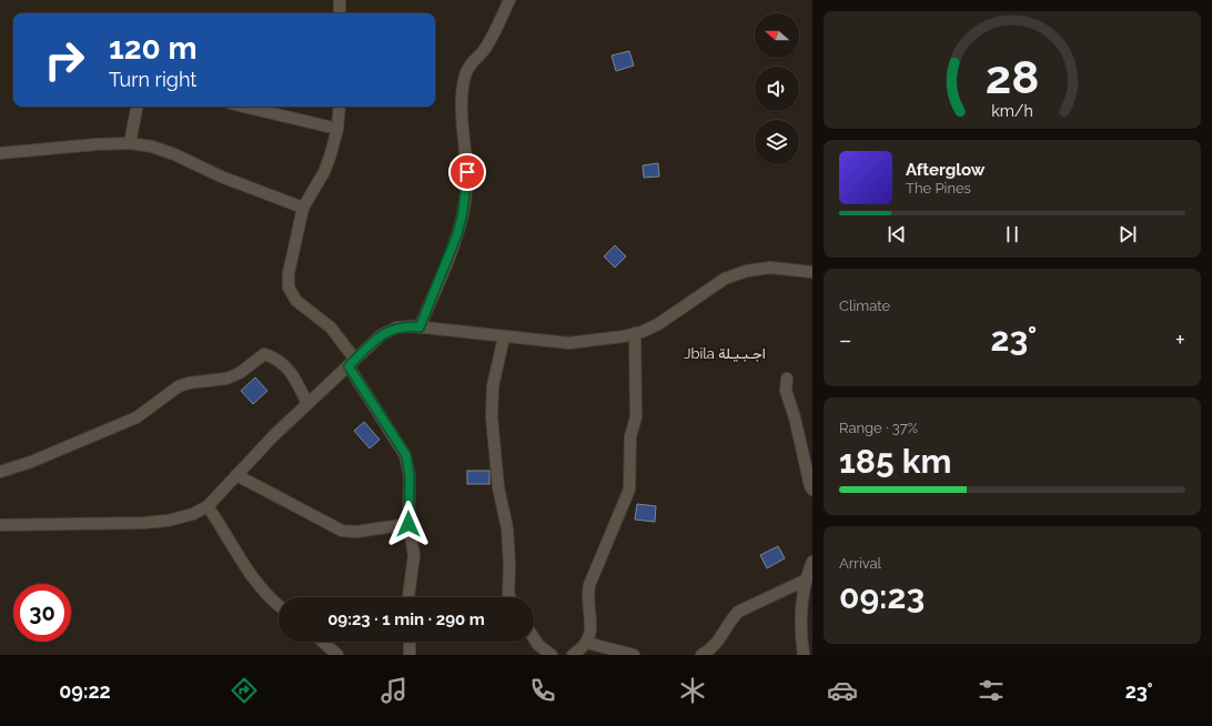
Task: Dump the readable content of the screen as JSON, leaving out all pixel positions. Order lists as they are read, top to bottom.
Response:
{
  "districts": ["Jbila اجـبـيـلة"],
  "north": "left",
  "page": {
    "turn": ["120 m", "Turn right"],
    "song": ["Afterglow", "The Pines"],
    "tile": [
      "Climate",
      ["Range · 37%", "185 km"],
      ["Arrival", "09:23"]
    ],
    "heat": ["−", "23°", "+"],
    "limit": "30",
    "trip": "09:23 · 1 min · 290 m",
    "tabs": ["09:22", "23°"],
    "gauge": ["28", "km/h"]
  }
}
